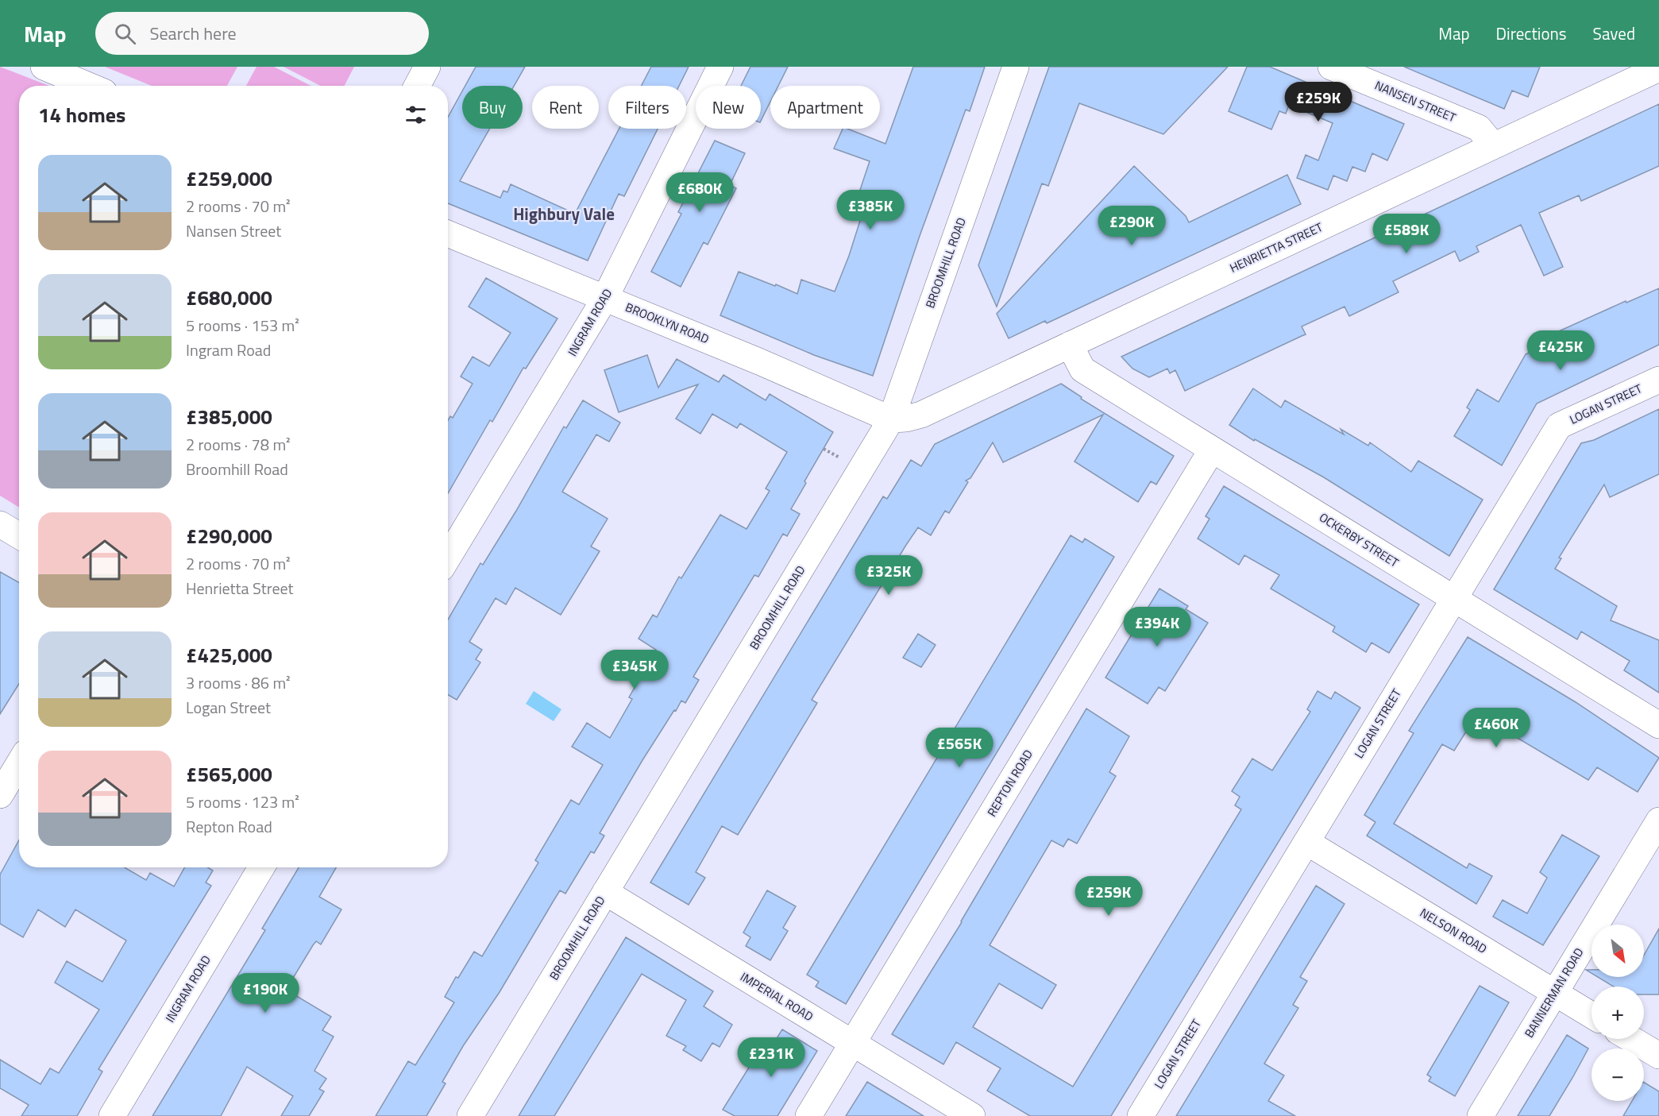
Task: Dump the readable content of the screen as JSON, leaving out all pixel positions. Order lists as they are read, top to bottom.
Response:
{
  "streets": {
    "street": [
      "NANSEN STREET",
      "HENRIETTA STREET",
      "BROOMHILL ROAD",
      "INGRAM ROAD",
      "BROOKLYN ROAD",
      "LOGAN STREET",
      "OCKERBY STREET",
      "REPTON ROAD",
      "NELSON ROAD",
      "BANNERMAN ROAD",
      "IMPERIAL ROAD"
    ]
  },
  "crossings": [
    ["NANSEN STREET", "HENRIETTA STREET"],
    ["HENRIETTA STREET", "BROOMHILL ROAD"],
    ["HENRIETTA STREET", "BROOKLYN ROAD"],
    ["HENRIETTA STREET", "OCKERBY STREET"],
    ["BROOMHILL ROAD", "BROOKLYN ROAD"],
    ["BROOMHILL ROAD", "IMPERIAL ROAD"],
    ["INGRAM ROAD", "BROOKLYN ROAD"],
    ["LOGAN STREET", "OCKERBY STREET"],
    ["LOGAN STREET", "NELSON ROAD"],
    ["OCKERBY STREET", "REPTON ROAD"],
    ["REPTON ROAD", "IMPERIAL ROAD"],
    ["NELSON ROAD", "BANNERMAN ROAD"]
  ],
  "districts": ["Highbury Vale"],
  "north": "bottom right",
  "page": {
    "header": "Map",
    "search": "Search here",
    "nav": ["Map", "Directions", "Saved"],
    "price": [
      "£259K",
      "£680K",
      "£385K",
      "£290K",
      "£589K",
      "£425K",
      "£325K",
      "£394K",
      "£345K",
      "£460K",
      "£565K",
      "£259K",
      "£190K",
      "£231K"
    ],
    "chip": [
      "Buy",
      "Rent",
      "Filters",
      "New",
      "Apartment"
    ],
    "heading": "14 homes",
    "list": [
      {
        "name": "£259,000",
        "note": "2 rooms · 70 m² · Nansen Street"
      },
      {
        "name": "£680,000",
        "note": "5 rooms · 153 m² · Ingram Road"
      },
      {
        "name": "£385,000",
        "note": "2 rooms · 78 m² · Broomhill Road"
      },
      {
        "name": "£290,000",
        "note": "2 rooms · 70 m² · Henrietta Street"
      },
      {
        "name": "£425,000",
        "note": "3 rooms · 86 m² · Logan Street"
      },
      {
        "name": "£565,000",
        "note": "5 rooms · 123 m² · Repton Road"
      }
    ],
    "map_buttons": ["+", "−"]
  }
}
